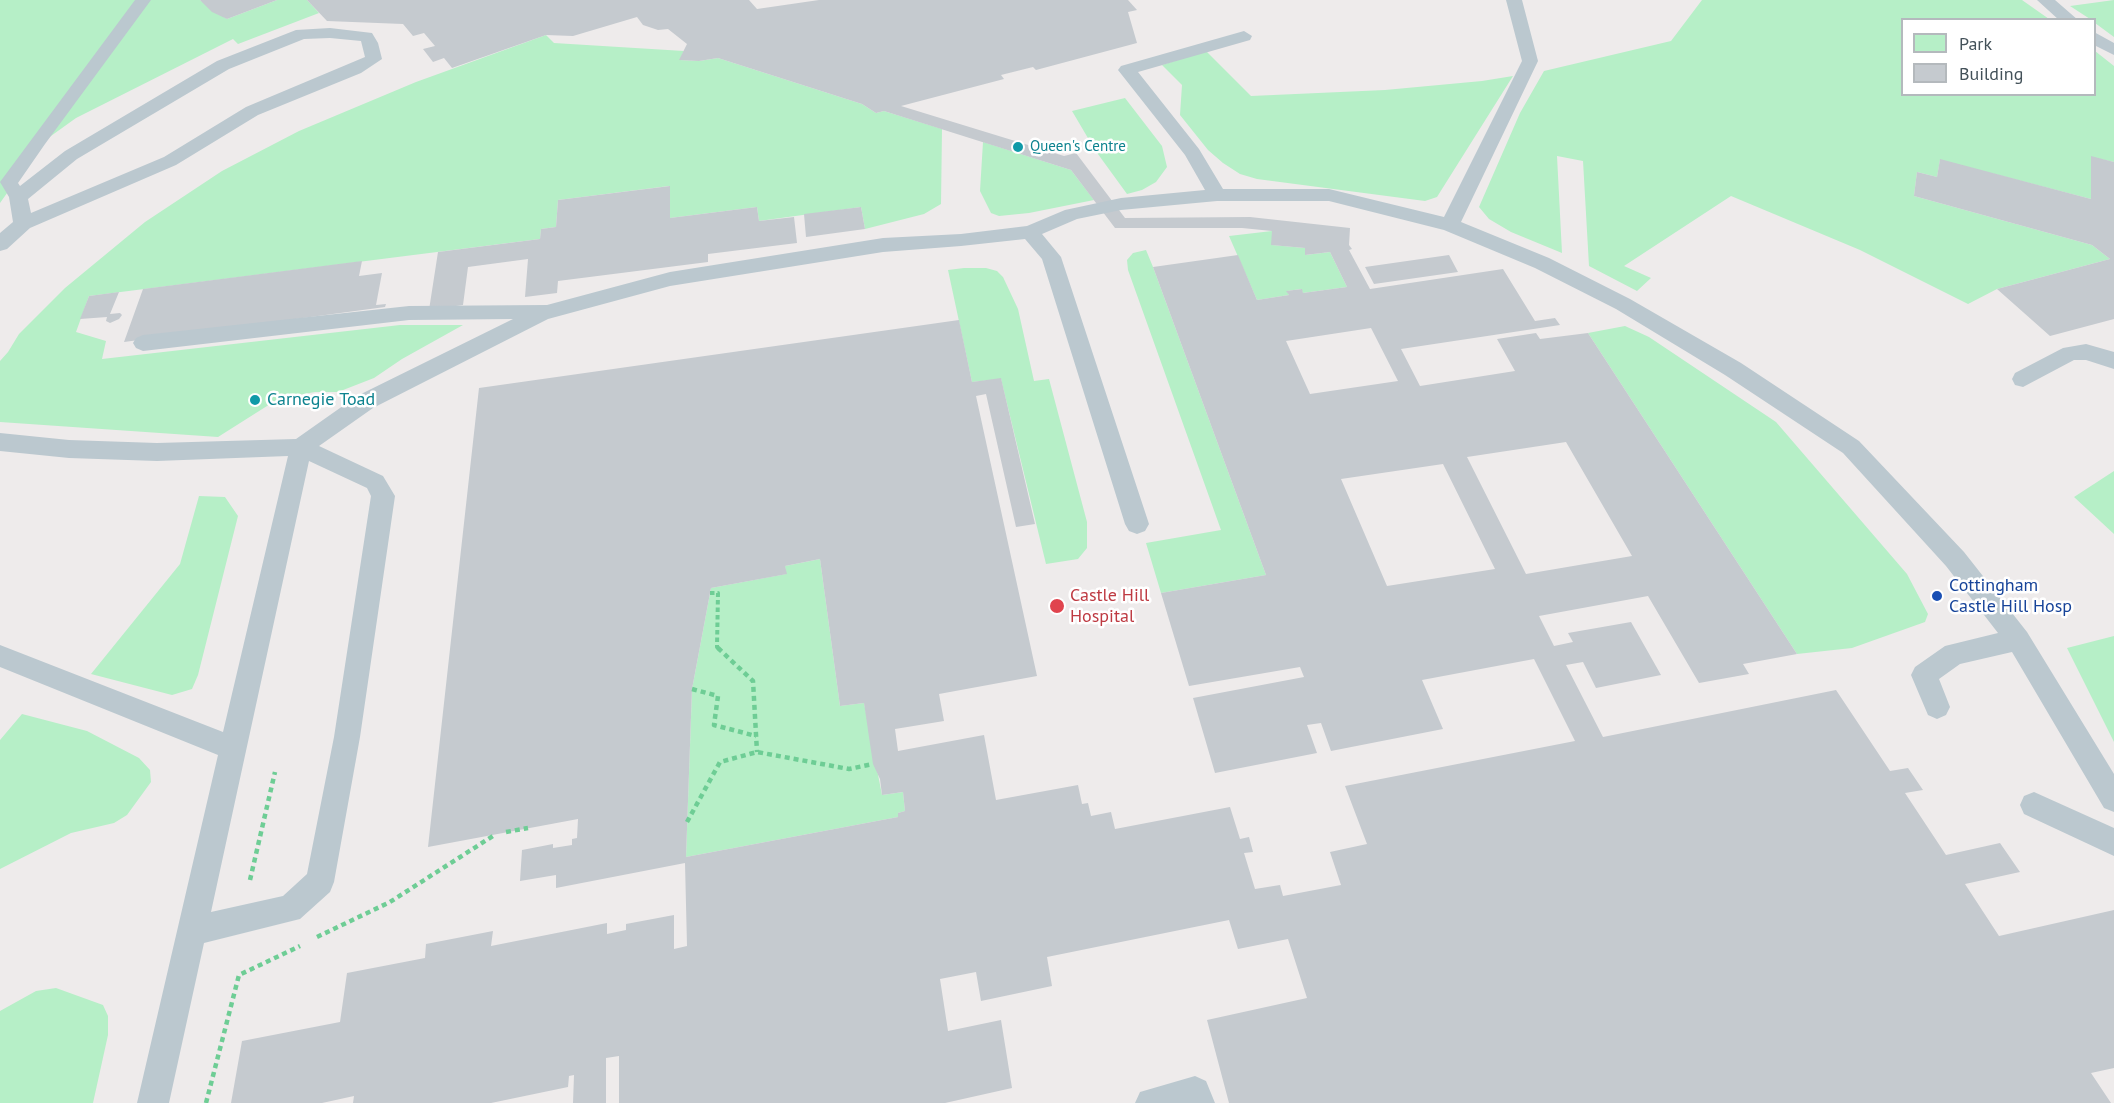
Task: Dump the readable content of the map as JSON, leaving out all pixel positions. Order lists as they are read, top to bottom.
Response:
{
  "places": [
    "Queen's Centre",
    "Carnegie Toad",
    "Cottingham Castle Hill Hosp",
    "Castle Hill Hospital"
  ],
  "legend": ["Park", "Building"]
}
